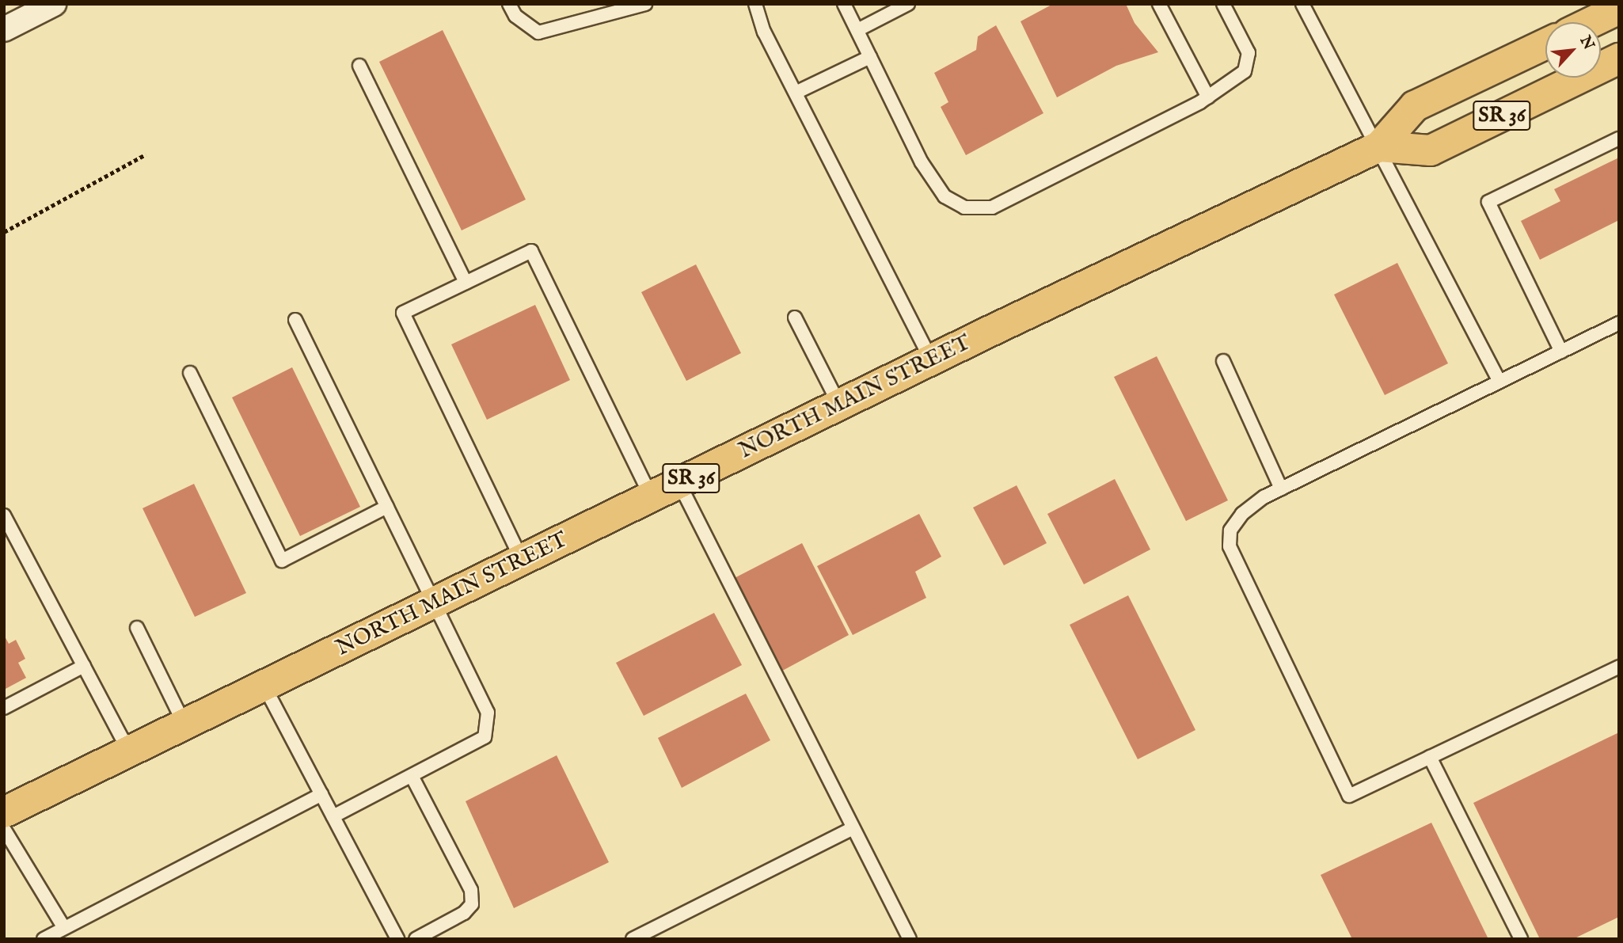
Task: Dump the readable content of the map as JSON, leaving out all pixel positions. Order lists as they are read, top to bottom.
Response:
{
  "streets": {
    "highway": ["SR 36", "NORTH MAIN STREET"]
  },
  "north": "top right"
}
